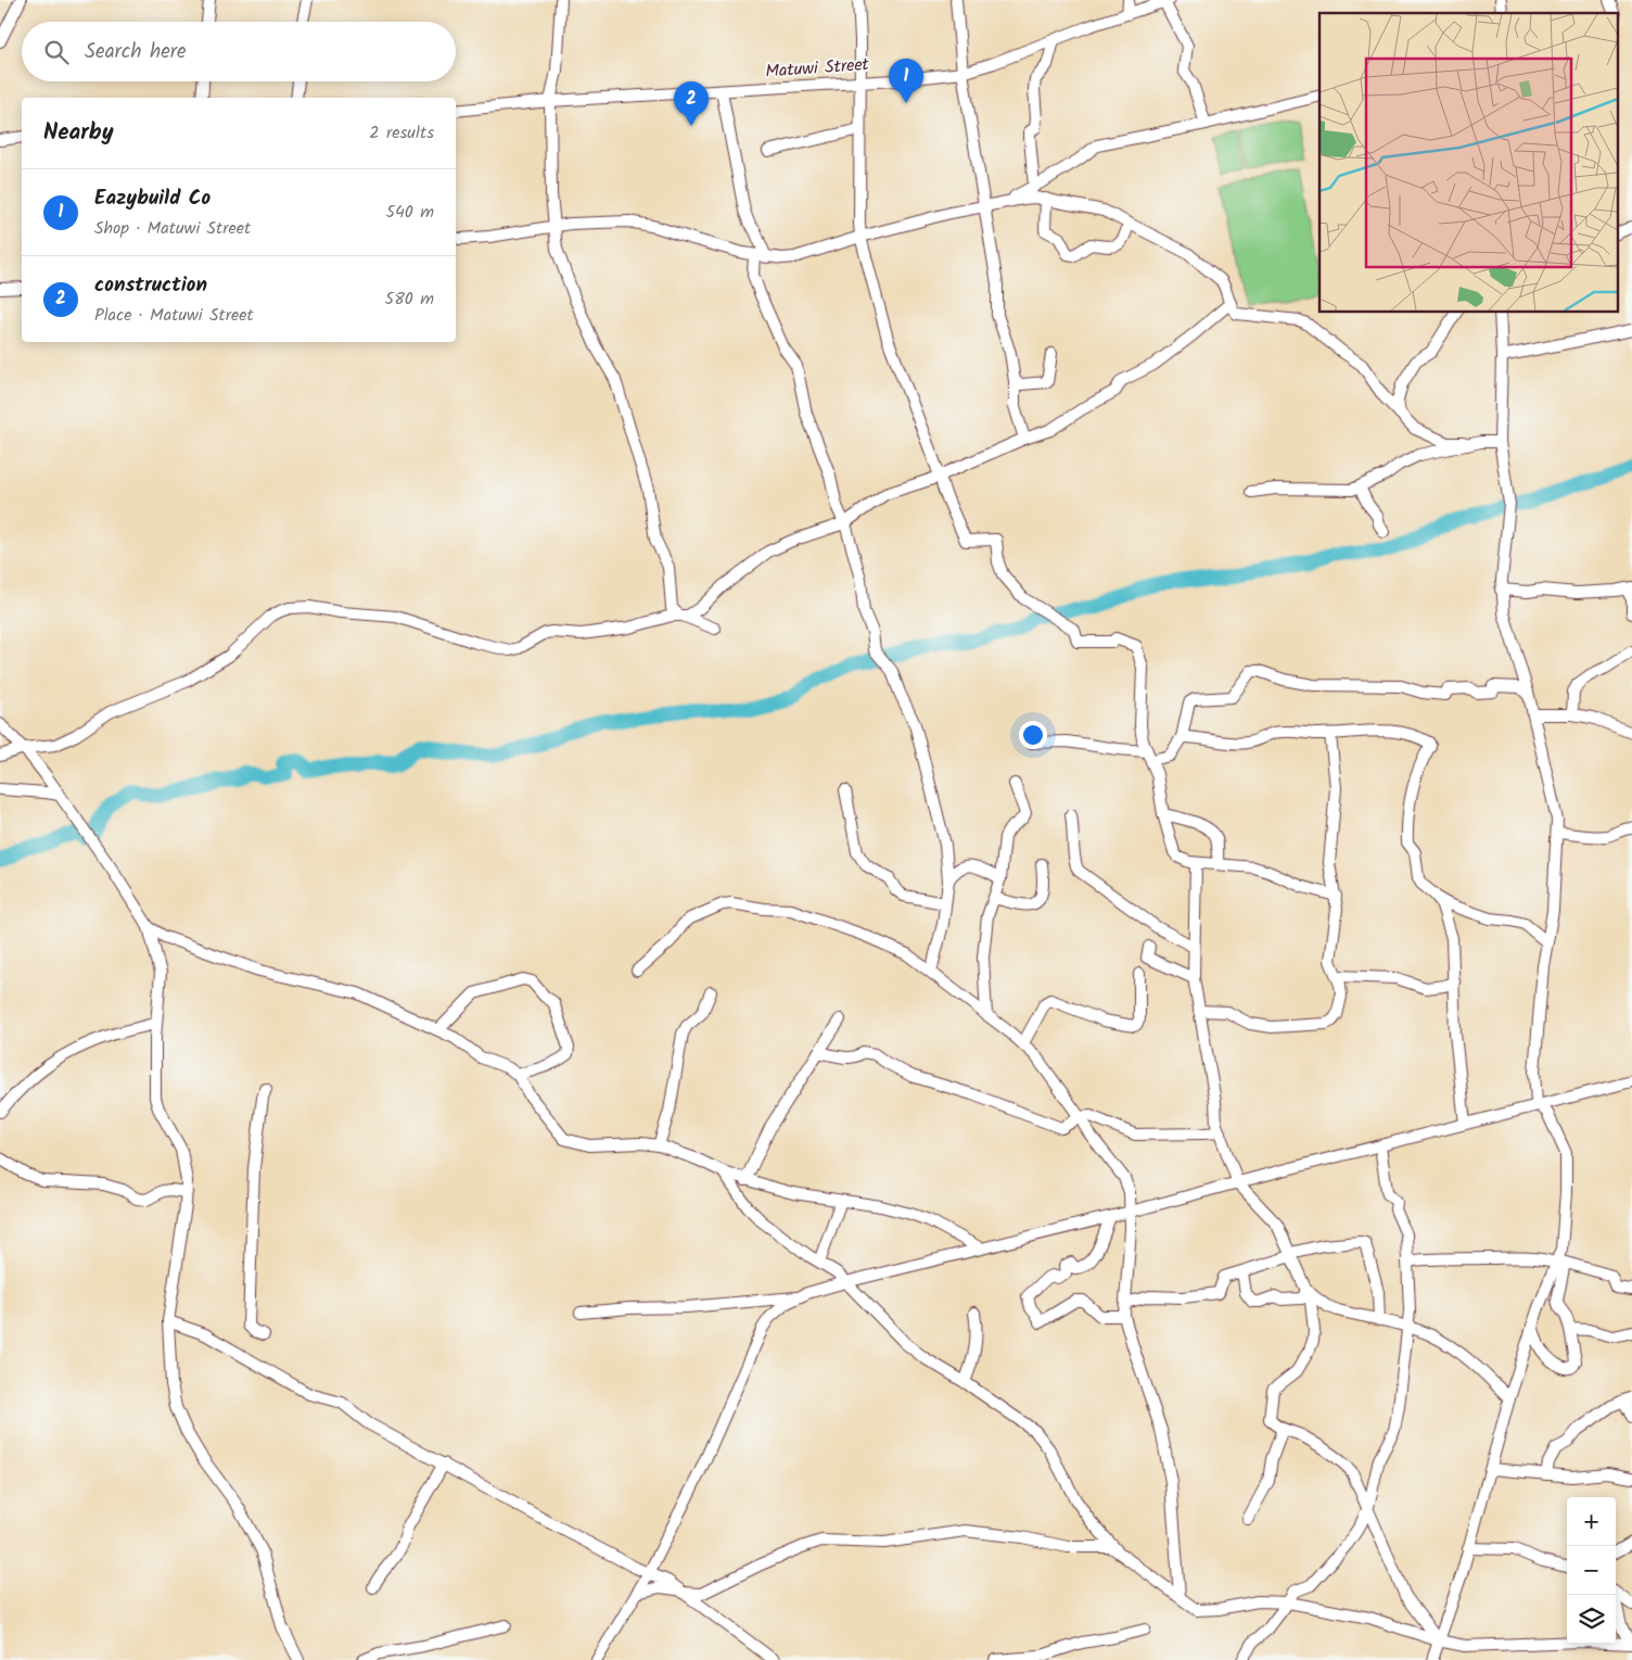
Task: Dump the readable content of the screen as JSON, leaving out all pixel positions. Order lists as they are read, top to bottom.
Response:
{
  "streets": {
    "street": ["Matuwi Street"]
  },
  "page": {
    "search": "Search here",
    "pins": ["1", "2"],
    "heading": ["Nearby", "2 results"],
    "list": [
      {
        "mark": "1",
        "name": "Eazybuild Co",
        "note": "Shop · Matuwi Street",
        "value": "540 m"
      },
      {
        "mark": "2",
        "name": "construction",
        "note": "Place · Matuwi Street",
        "value": "580 m"
      }
    ],
    "map_buttons": ["+", "−"]
  }
}
